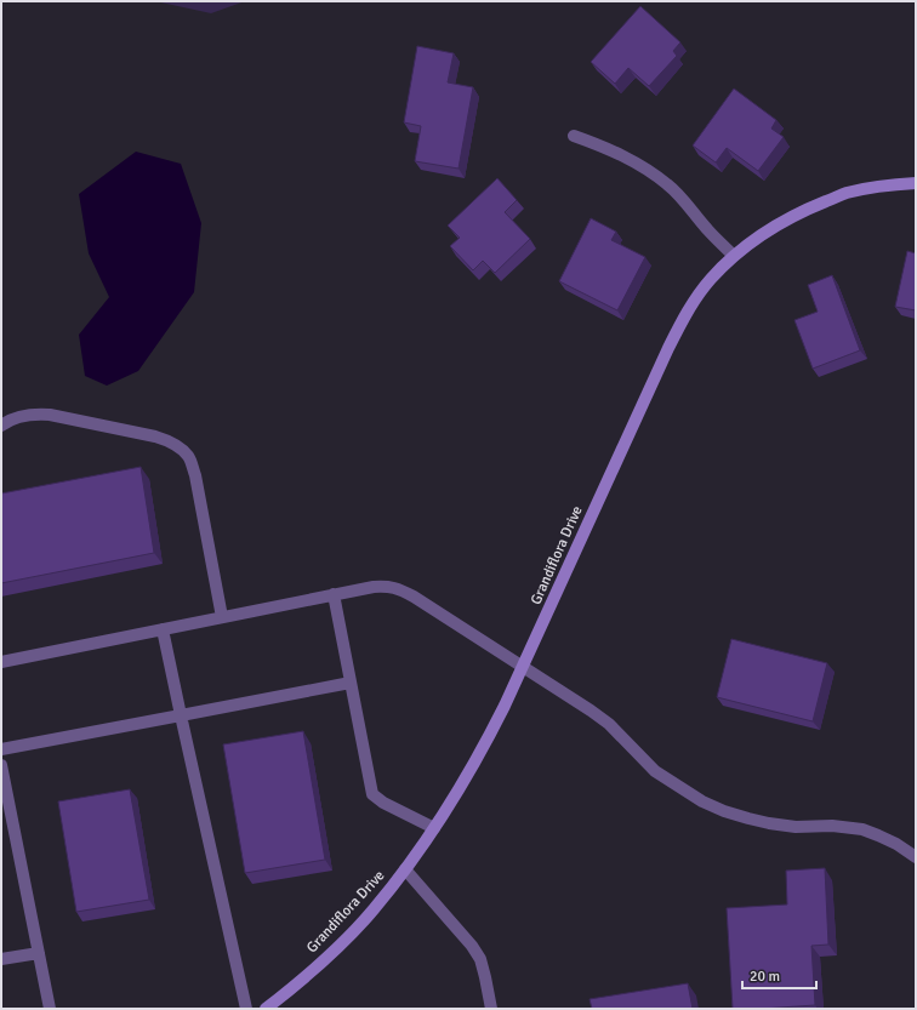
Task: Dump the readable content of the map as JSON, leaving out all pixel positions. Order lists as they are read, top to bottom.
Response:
{
  "streets": {
    "street": ["Grandiflora Drive"]
  },
  "scale_bar": "20 m"
}
